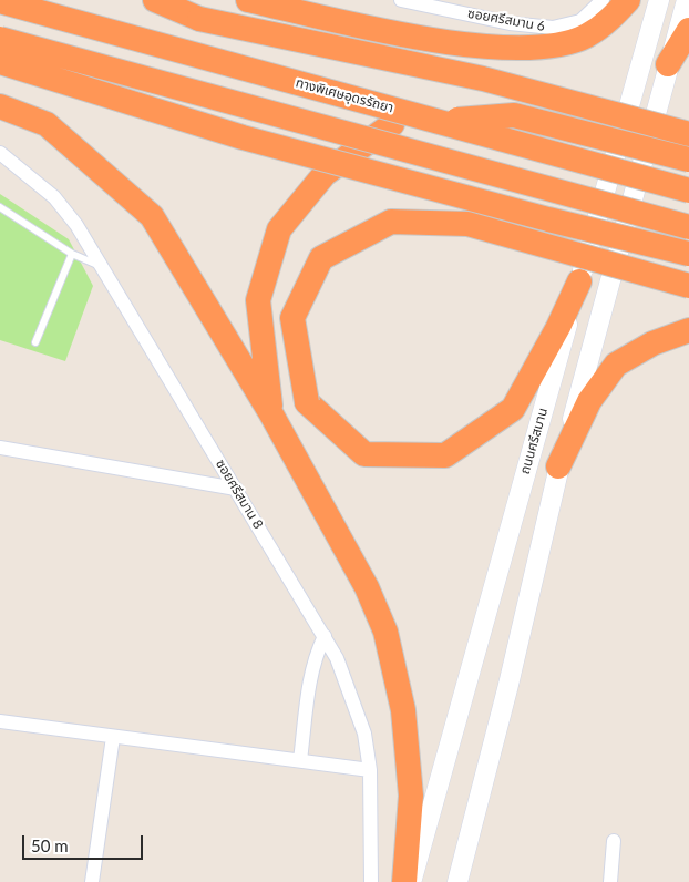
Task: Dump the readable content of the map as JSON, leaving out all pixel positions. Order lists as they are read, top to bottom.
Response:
{
  "streets": {
    "highway": ["ทางพิเศษอุดรรัถยา"],
    "main road": ["ถนนศรีสมาน"],
    "street": ["ซอยศรีสมาน 6", "ซอยศรีสมาน 8"]
  },
  "scale_bar": "50 m"
}
